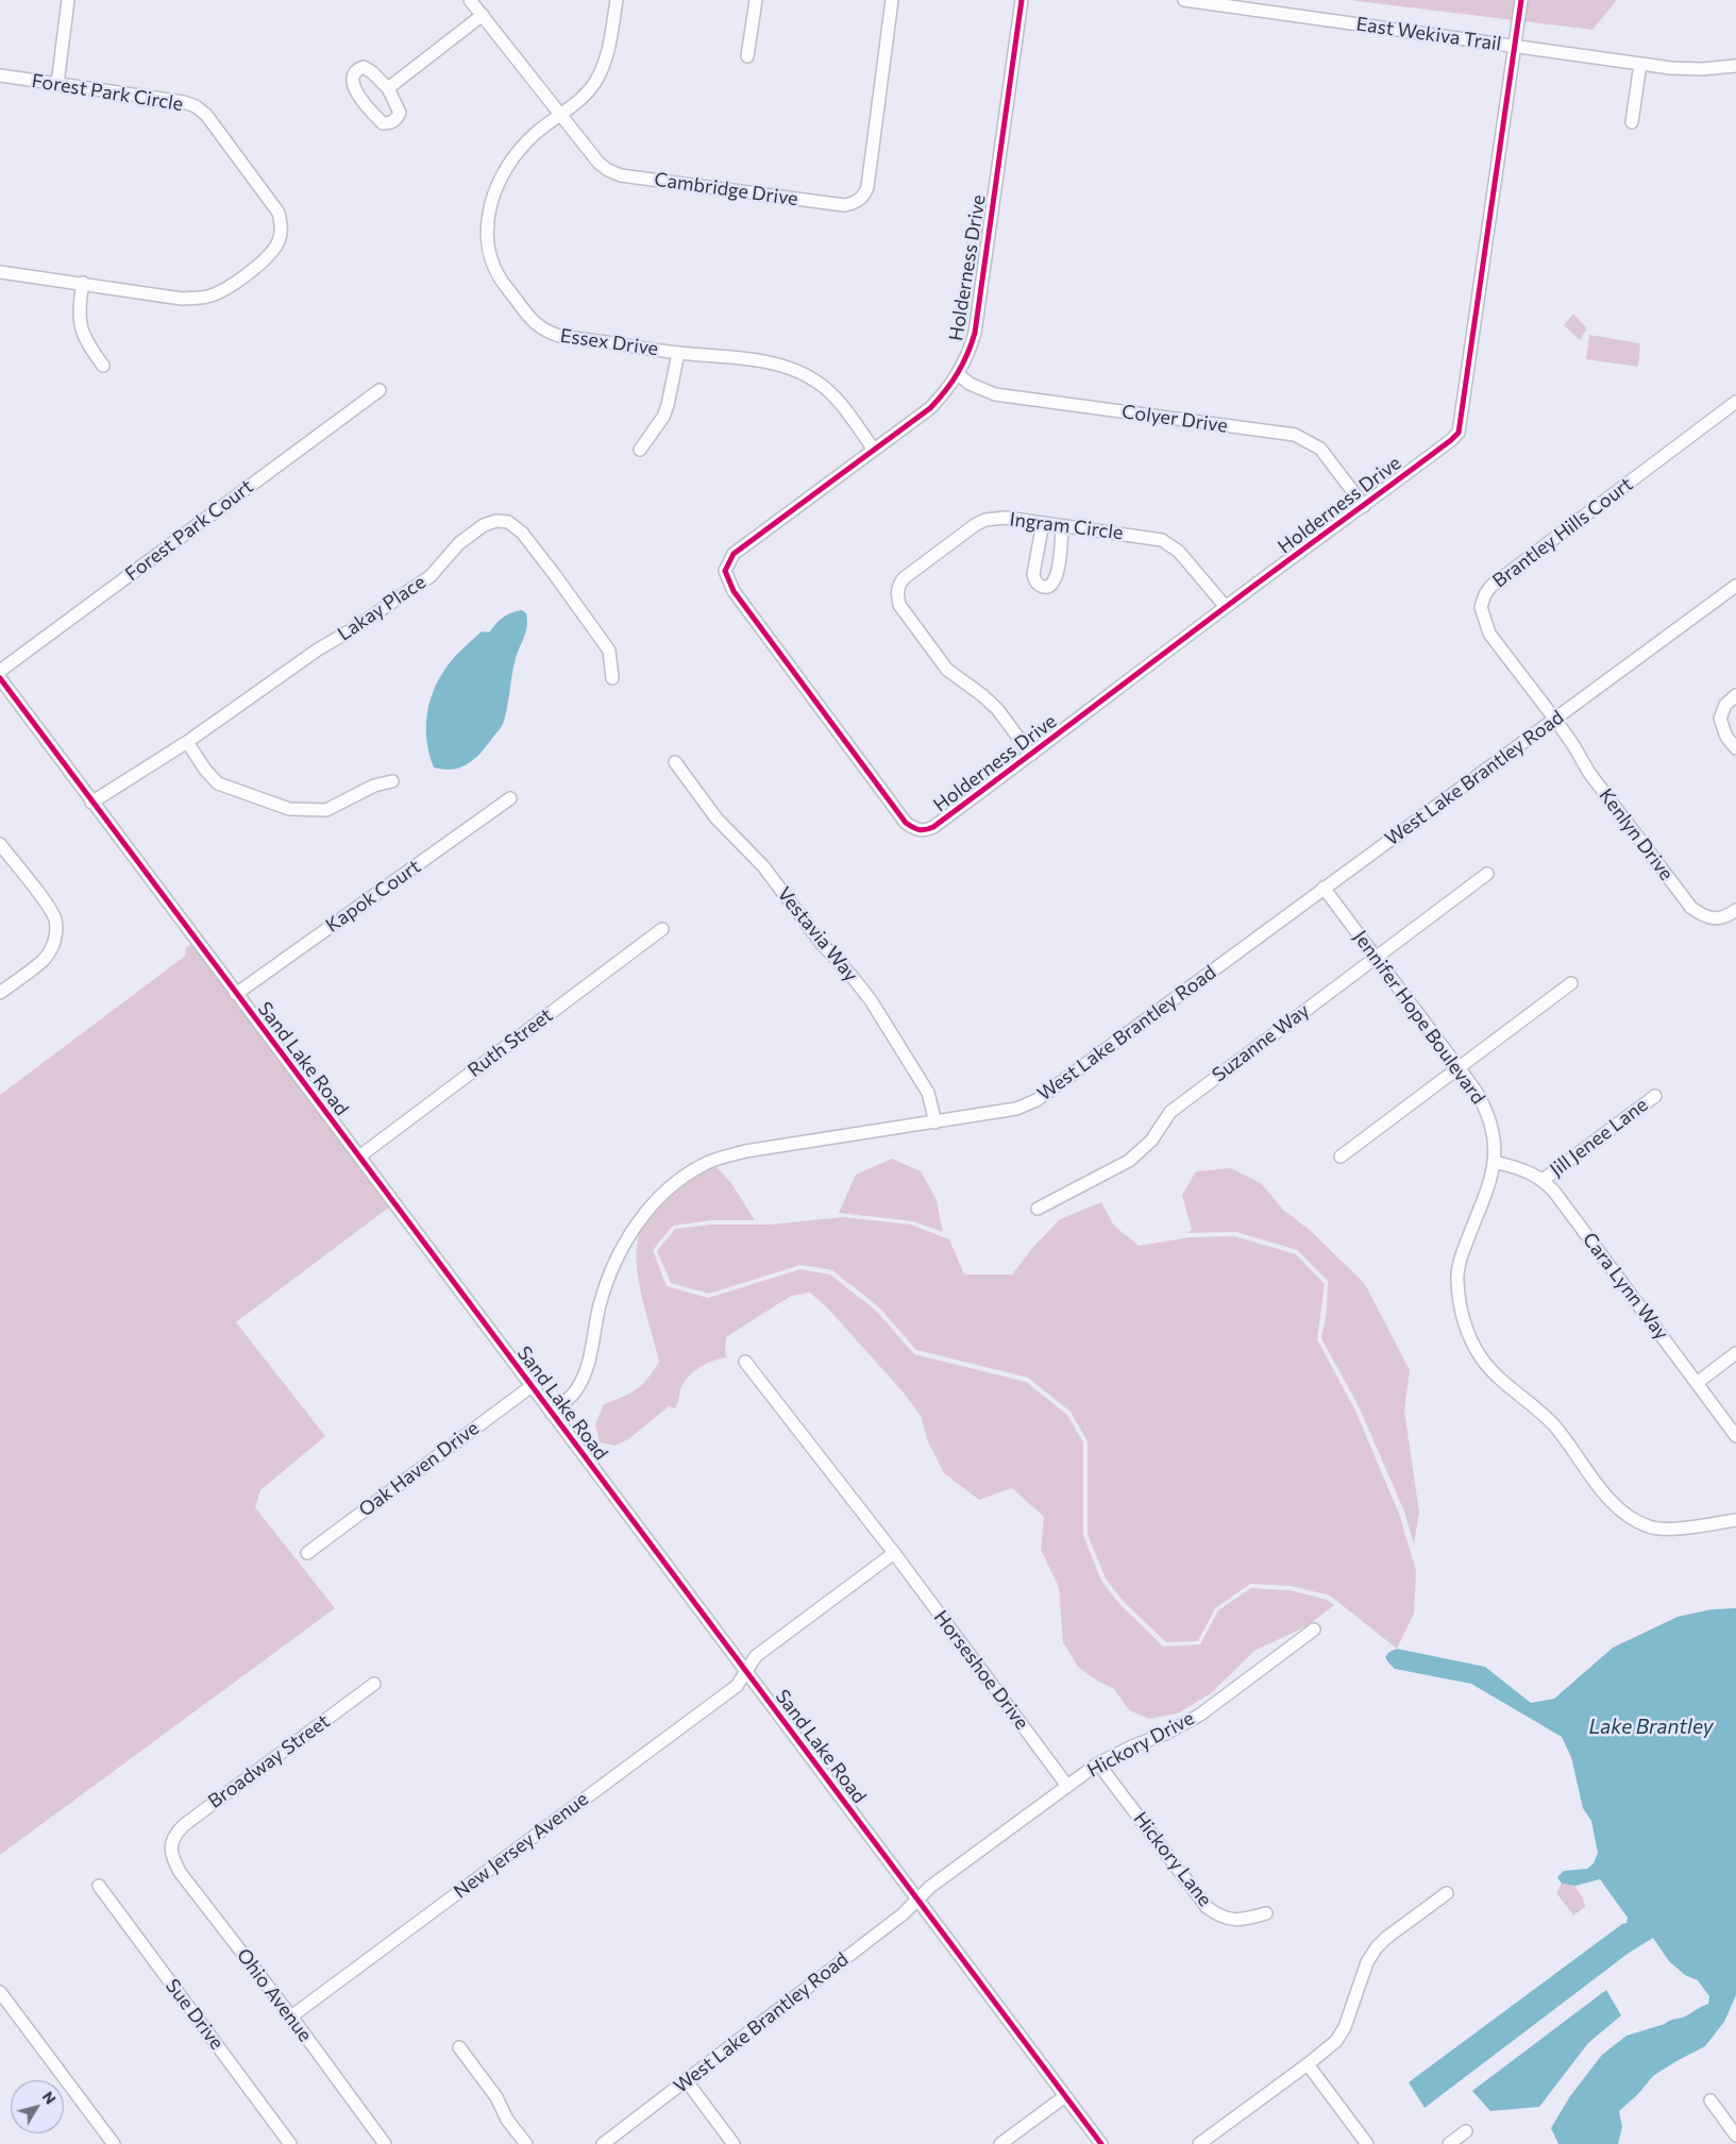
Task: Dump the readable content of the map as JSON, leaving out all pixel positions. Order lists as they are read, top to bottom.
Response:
{
  "streets": {
    "street": [
      "East Wekiva Trail",
      "Forest Park Circle",
      "Cambridge Drive",
      "Holderness Drive",
      "Essex Drive",
      "Colyer Drive",
      "Ingram Circle",
      "Forest Park Court",
      "Brantley Hills Court",
      "Lakay Place",
      "West Lake Brantley Road",
      "Kenlyn Drive",
      "Kapok Court",
      "Vestavia Way",
      "Jennifer Hope Boulevard",
      "Ruth Street",
      "Suzanne Way",
      "Sand Lake Road",
      "Jill Jenee Lane",
      "Cara Lynn Way",
      "Oak Haven Drive",
      "Horseshoe Drive",
      "Hickory Drive",
      "Broadway Street",
      "New Jersey Avenue",
      "Hickory Lane",
      "Ohio Avenue",
      "Sue Drive"
    ]
  },
  "crossings": [
    ["East Wekiva Trail", "Holderness Drive"],
    ["Cambridge Drive", "Essex Drive"],
    ["Holderness Drive", "Essex Drive"],
    ["Holderness Drive", "Colyer Drive"],
    ["Holderness Drive", "Ingram Circle"],
    ["Brantley Hills Court", "West Lake Brantley Road"],
    ["Brantley Hills Court", "Kenlyn Drive"],
    ["Lakay Place", "Sand Lake Road"],
    ["West Lake Brantley Road", "Kenlyn Drive"],
    ["West Lake Brantley Road", "Vestavia Way"],
    ["West Lake Brantley Road", "Jennifer Hope Boulevard"],
    ["West Lake Brantley Road", "Sand Lake Road"],
    ["West Lake Brantley Road", "Hickory Drive"],
    ["Kapok Court", "Sand Lake Road"],
    ["Jennifer Hope Boulevard", "Suzanne Way"],
    ["Jennifer Hope Boulevard", "Cara Lynn Way"],
    ["Ruth Street", "Sand Lake Road"],
    ["Sand Lake Road", "Oak Haven Drive"],
    ["Sand Lake Road", "Hickory Drive"],
    ["Sand Lake Road", "New Jersey Avenue"],
    ["Jill Jenee Lane", "Cara Lynn Way"],
    ["Horseshoe Drive", "Hickory Drive"],
    ["Hickory Drive", "Hickory Lane"],
    ["Broadway Street", "Ohio Avenue"],
    ["New Jersey Avenue", "Ohio Avenue"]
  ],
  "water": ["Lake Brantley"],
  "north": "top right"
}
